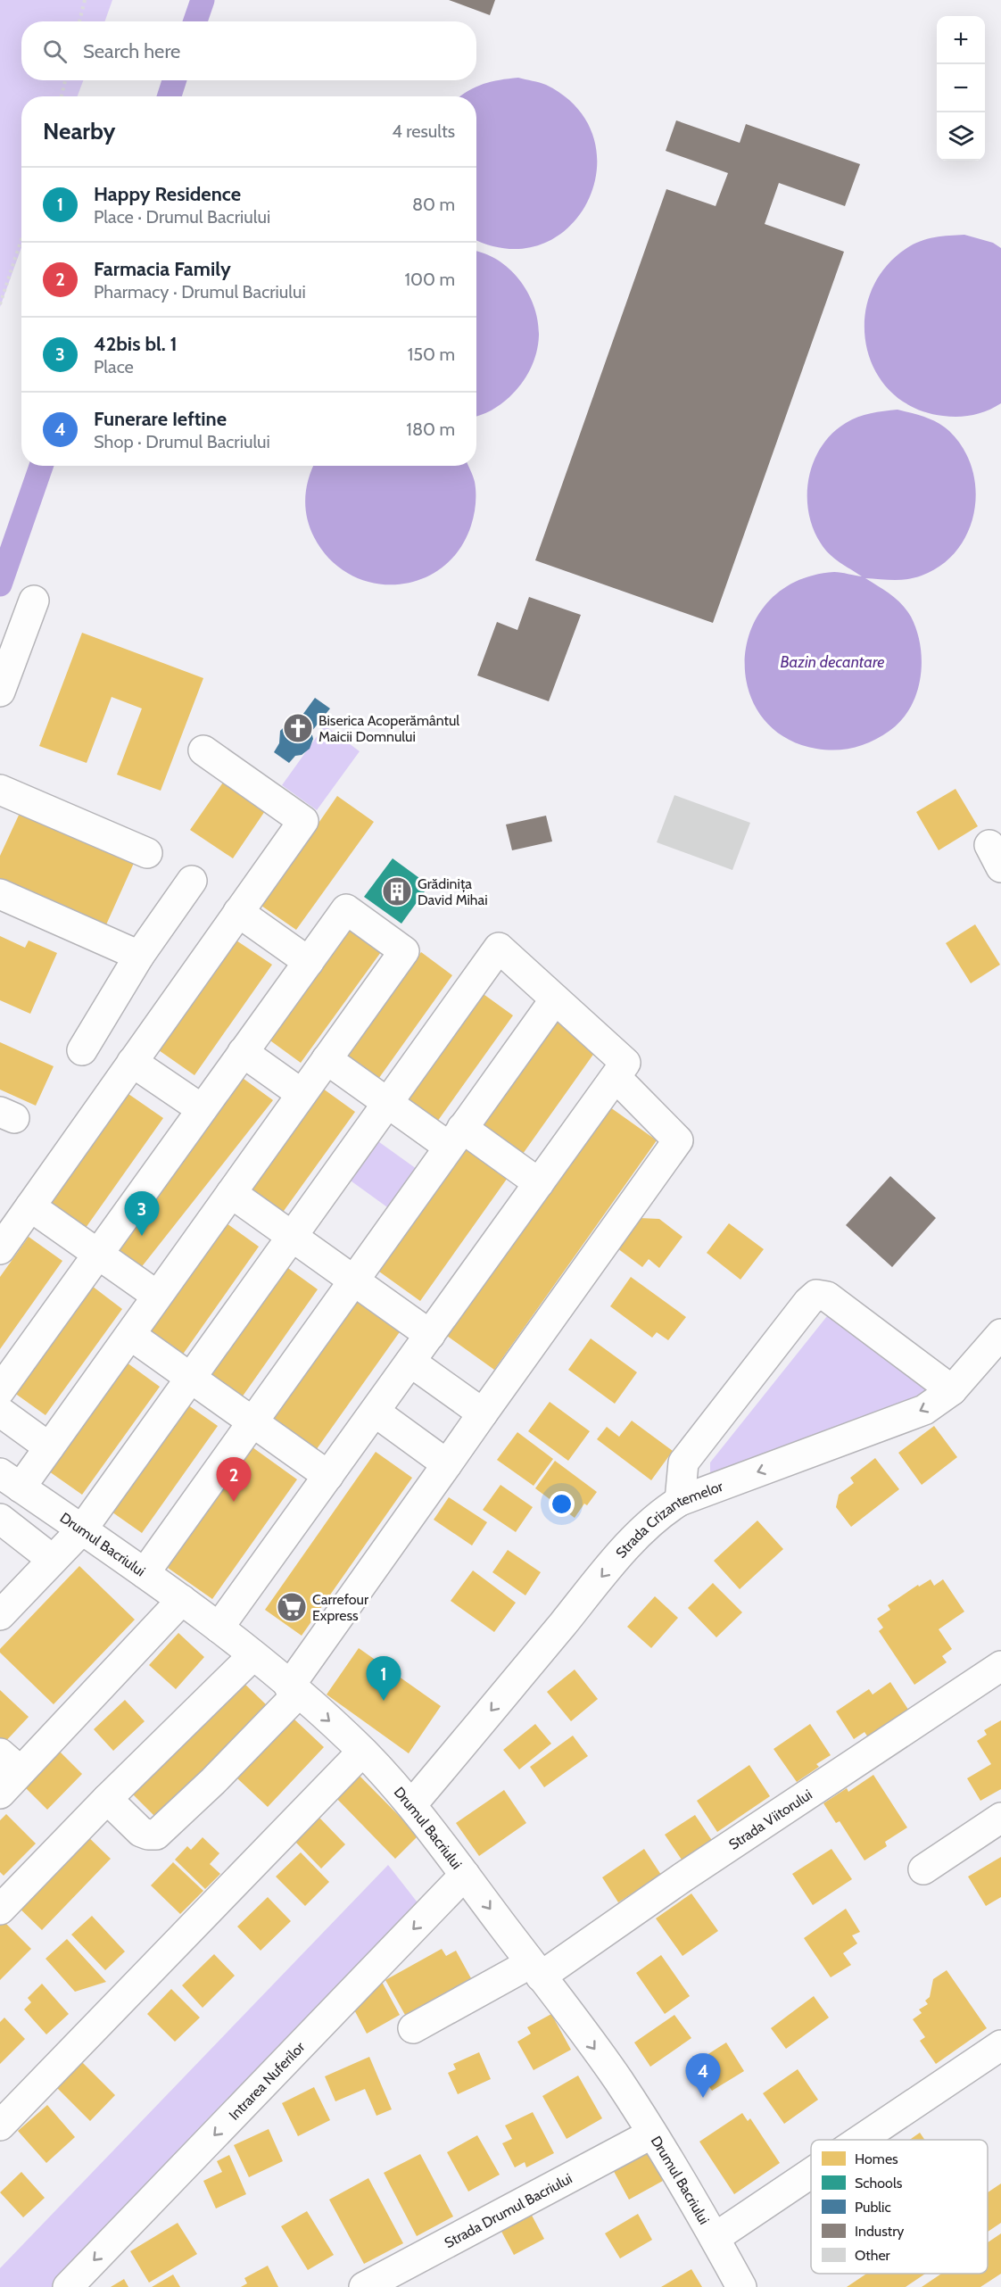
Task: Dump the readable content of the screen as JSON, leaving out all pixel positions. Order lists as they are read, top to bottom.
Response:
{
  "streets": {
    "street": [
      "Strada Crizantemelor",
      "Drumul Bacriului",
      "Strada Viitorului",
      "Intrarea Nuferilor",
      "Strada Drumul Bacriului"
    ]
  },
  "crossings": [
    ["Strada Crizantemelor", "Drumul Bacriului"],
    ["Drumul Bacriului", "Strada Viitorului"],
    ["Drumul Bacriului", "Intrarea Nuferilor"],
    ["Drumul Bacriului", "Strada Drumul Bacriului"]
  ],
  "one_way": ["Drumul Bacriului"],
  "water": ["Bazin decantare"],
  "places": {
    "church": ["Biserica Acoperământul Maicii Domnului"],
    "building": ["Grădinița David Mihai"],
    "supermarket": ["Carrefour Express"]
  },
  "legend": [
    "Homes",
    "Schools",
    "Public",
    "Industry",
    "Other"
  ],
  "page": {
    "map_buttons": ["+", "−"],
    "search": "Search here",
    "heading": ["Nearby", "4 results"],
    "list": [
      {
        "mark": "1",
        "name": "Happy Residence",
        "note": "Place · Drumul Bacriului",
        "value": "80 m"
      },
      {
        "mark": "2",
        "name": "Farmacia Family",
        "note": "Pharmacy · Drumul Bacriului",
        "value": "100 m"
      },
      {
        "mark": "3",
        "name": "42bis bl. 1",
        "note": "Place",
        "value": "150 m"
      },
      {
        "mark": "4",
        "name": "Funerare Ieftine",
        "note": "Shop · Drumul Bacriului",
        "value": "180 m"
      }
    ],
    "pins": [
      "3",
      "2",
      "1",
      "4"
    ]
  }
}
